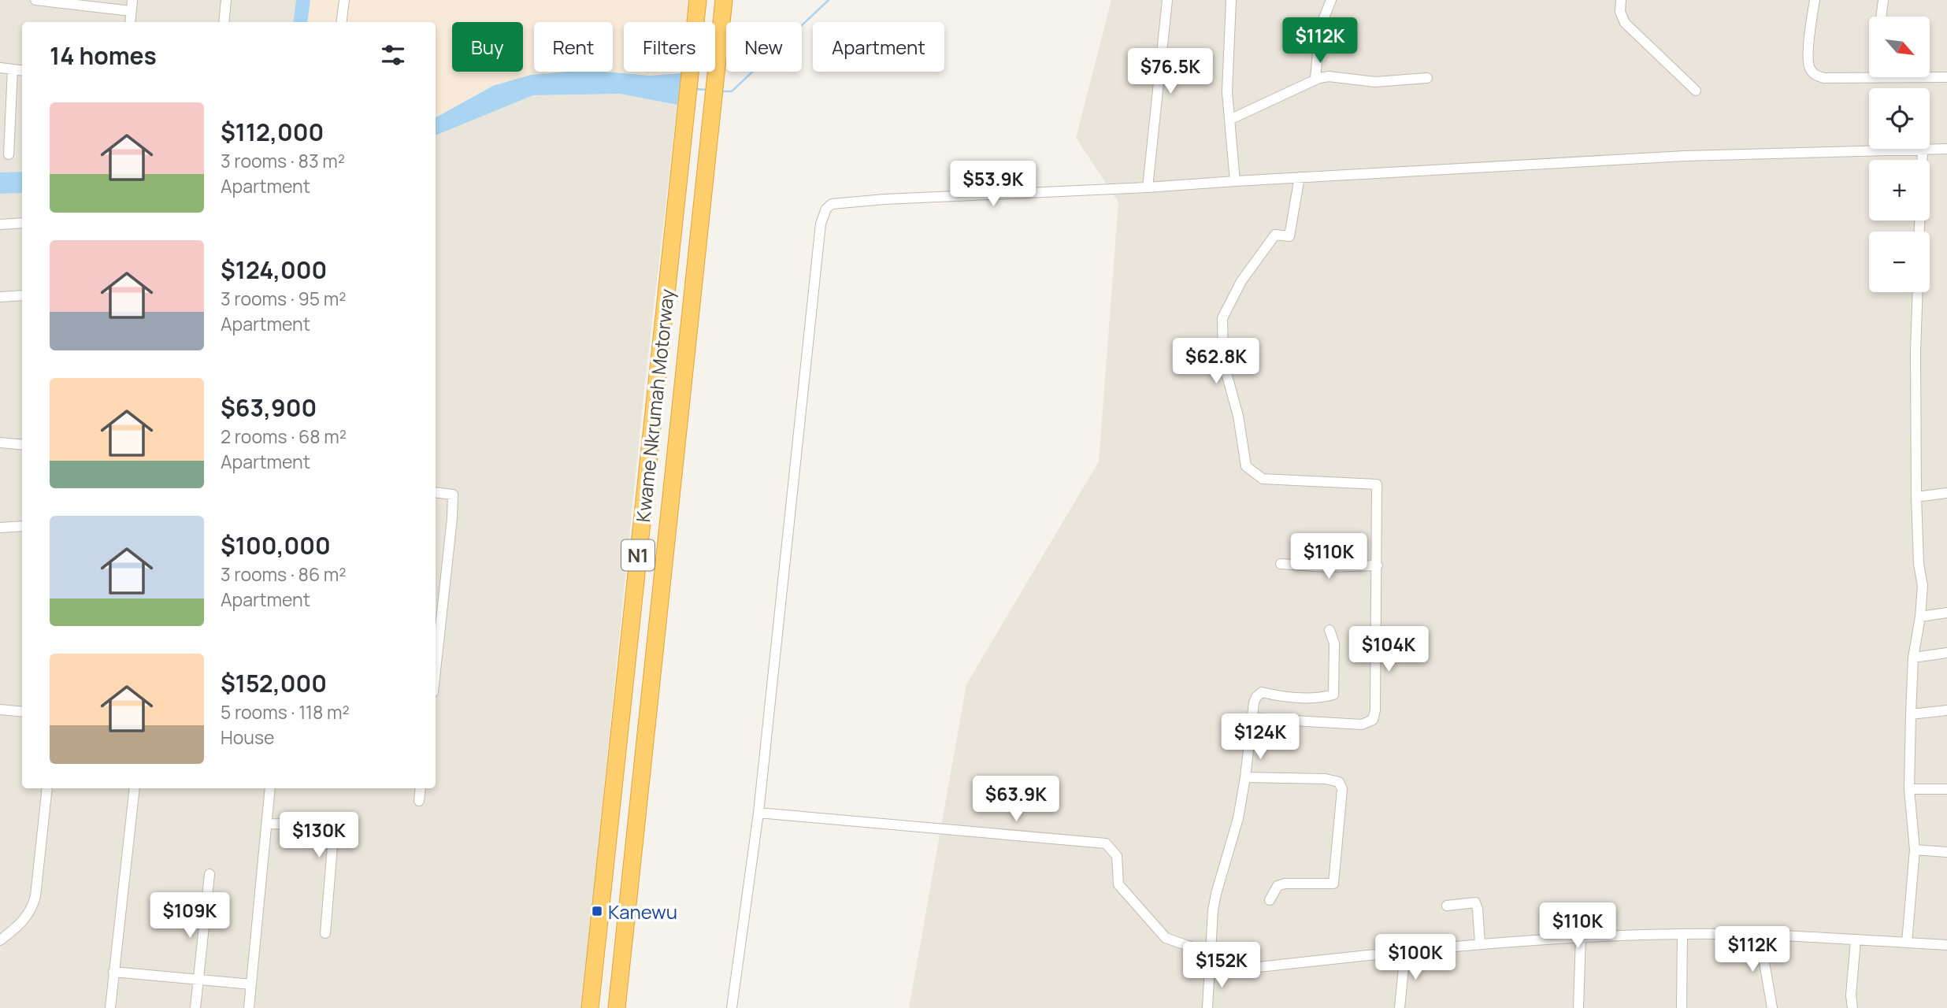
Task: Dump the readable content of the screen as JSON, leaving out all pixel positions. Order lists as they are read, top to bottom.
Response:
{
  "streets": {
    "highway": ["Kwame Nkrumah Motorway", "N1"]
  },
  "places": {
    "transit": ["Kanewu"]
  },
  "north": "bottom right",
  "page": {
    "map_buttons": ["+", "−"],
    "price": [
      "$112K",
      "$76.5K",
      "$53.9K",
      "$62.8K",
      "$110K",
      "$104K",
      "$124K",
      "$63.9K",
      "$130K",
      "$109K",
      "$110K",
      "$112K",
      "$100K",
      "$152K"
    ],
    "chip": [
      "Buy",
      "Rent",
      "Filters",
      "New",
      "Apartment"
    ],
    "heading": "14 homes",
    "list": [
      {
        "name": "$112,000",
        "note": "3 rooms · 83 m² · Apartment"
      },
      {
        "name": "$124,000",
        "note": "3 rooms · 95 m² · Apartment"
      },
      {
        "name": "$63,900",
        "note": "2 rooms · 68 m² · Apartment"
      },
      {
        "name": "$100,000",
        "note": "3 rooms · 86 m² · Apartment"
      },
      {
        "name": "$152,000",
        "note": "5 rooms · 118 m² · House"
      }
    ]
  }
}
